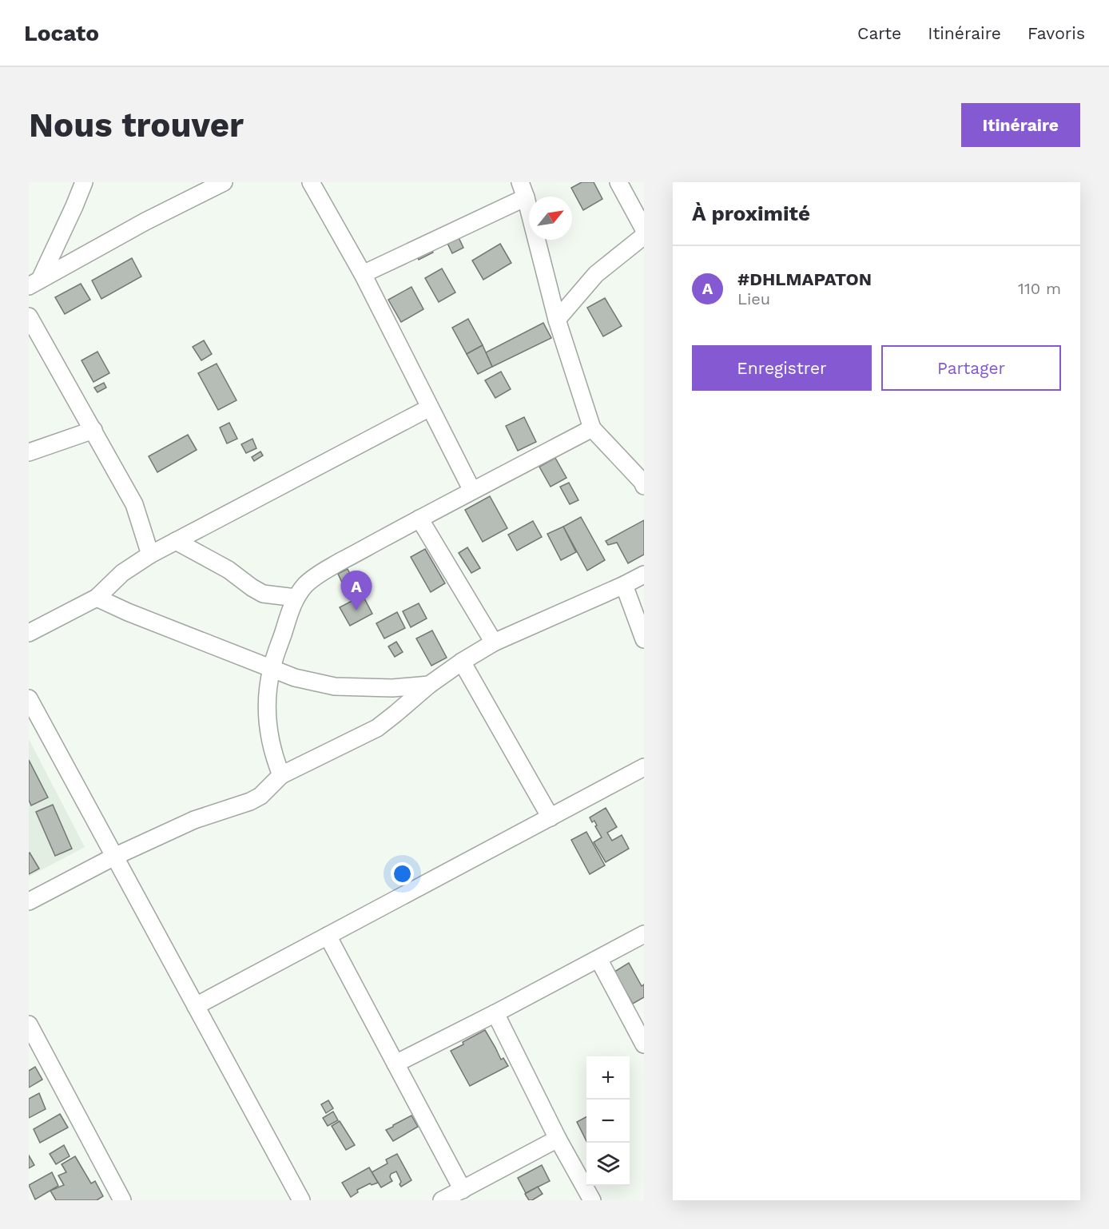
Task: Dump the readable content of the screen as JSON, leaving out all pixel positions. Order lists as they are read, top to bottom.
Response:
{
  "north": "top right",
  "page": {
    "header": "Locato",
    "nav": ["Carte", "Itinéraire", "Favoris"],
    "buttons": [
      "Itinéraire",
      ["Enregistrer", "Partager"]
    ],
    "title": "Nous trouver",
    "heading": "À proximité",
    "list": [
      {
        "mark": "A",
        "name": "#DHLMAPATON",
        "note": "Lieu",
        "value": "110 m"
      }
    ],
    "pins": "A",
    "map_buttons": ["+", "−"]
  }
}
